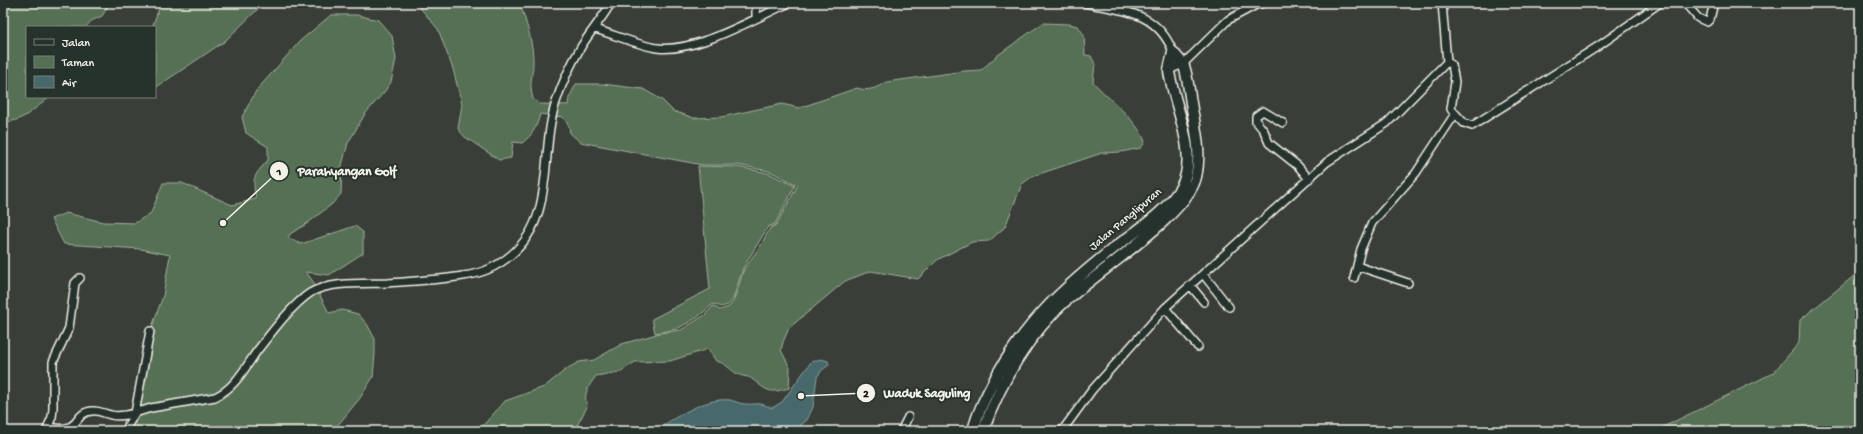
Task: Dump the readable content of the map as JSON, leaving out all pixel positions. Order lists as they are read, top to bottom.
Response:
{
  "streets": {
    "main road": ["Jalan Panglipuran"]
  },
  "places": ["Parahyangan Golf", "Waduk Saguling"],
  "legend": ["Jalan", "Taman", "Air"]
}
